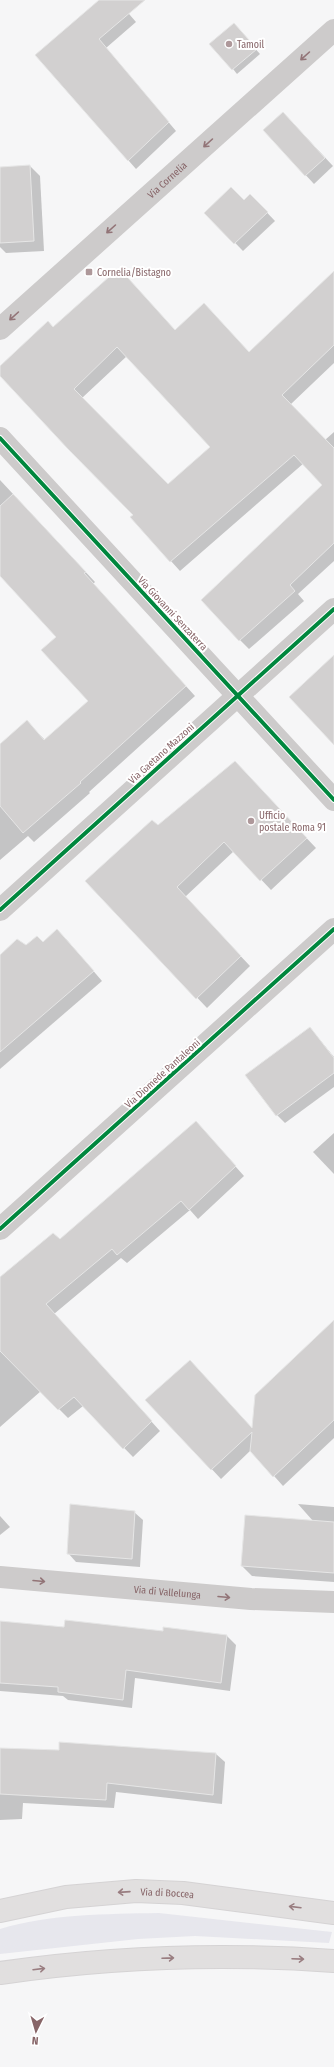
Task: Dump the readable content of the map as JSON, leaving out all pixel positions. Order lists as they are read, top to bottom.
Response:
{
  "streets": {
    "main road": ["Via di Boccea"],
    "street": [
      "Via Cornelia",
      "Via Giovanni Senzaterra",
      "Via Gaetano Mazzoni",
      "Via Diomede Pantaleoni",
      "Via di Vallelunga"
    ]
  },
  "crossings": [
    ["Via Giovanni Senzaterra", "Via Gaetano Mazzoni"]
  ],
  "one_way": ["Via Cornelia", "Via di Vallelunga"],
  "places": {
    "other": ["Tamoil", "Ufficio postale Roma 91"],
    "transit": ["Cornelia/Bistagno"]
  },
  "north": "bottom"
}
